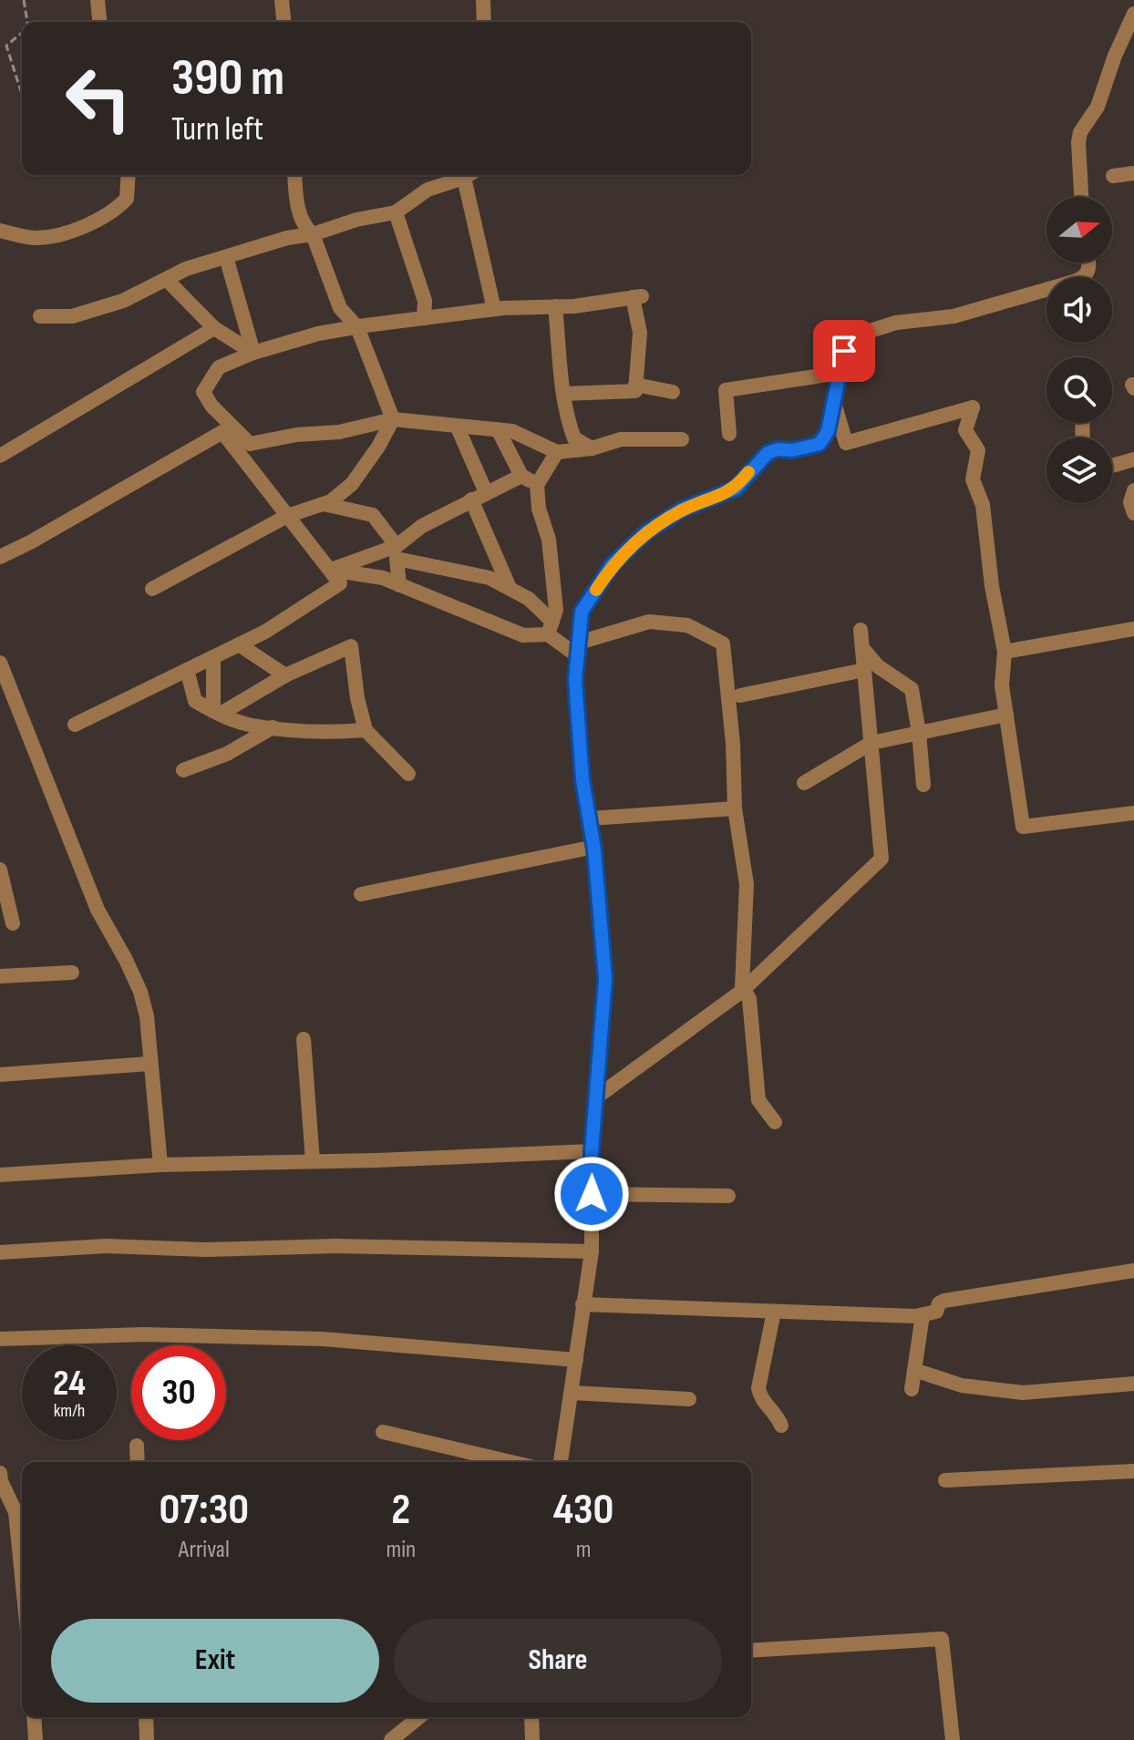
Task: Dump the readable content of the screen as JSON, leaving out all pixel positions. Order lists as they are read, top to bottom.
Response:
{
  "north": "right",
  "page": {
    "turn": ["390 m", "Turn left"],
    "speed": "24 km/h",
    "limit": "30",
    "eta": [
      "07:30",
      "Arrival",
      "2",
      "min",
      "430",
      "m"
    ],
    "buttons": ["Exit", "Share"]
  }
}
